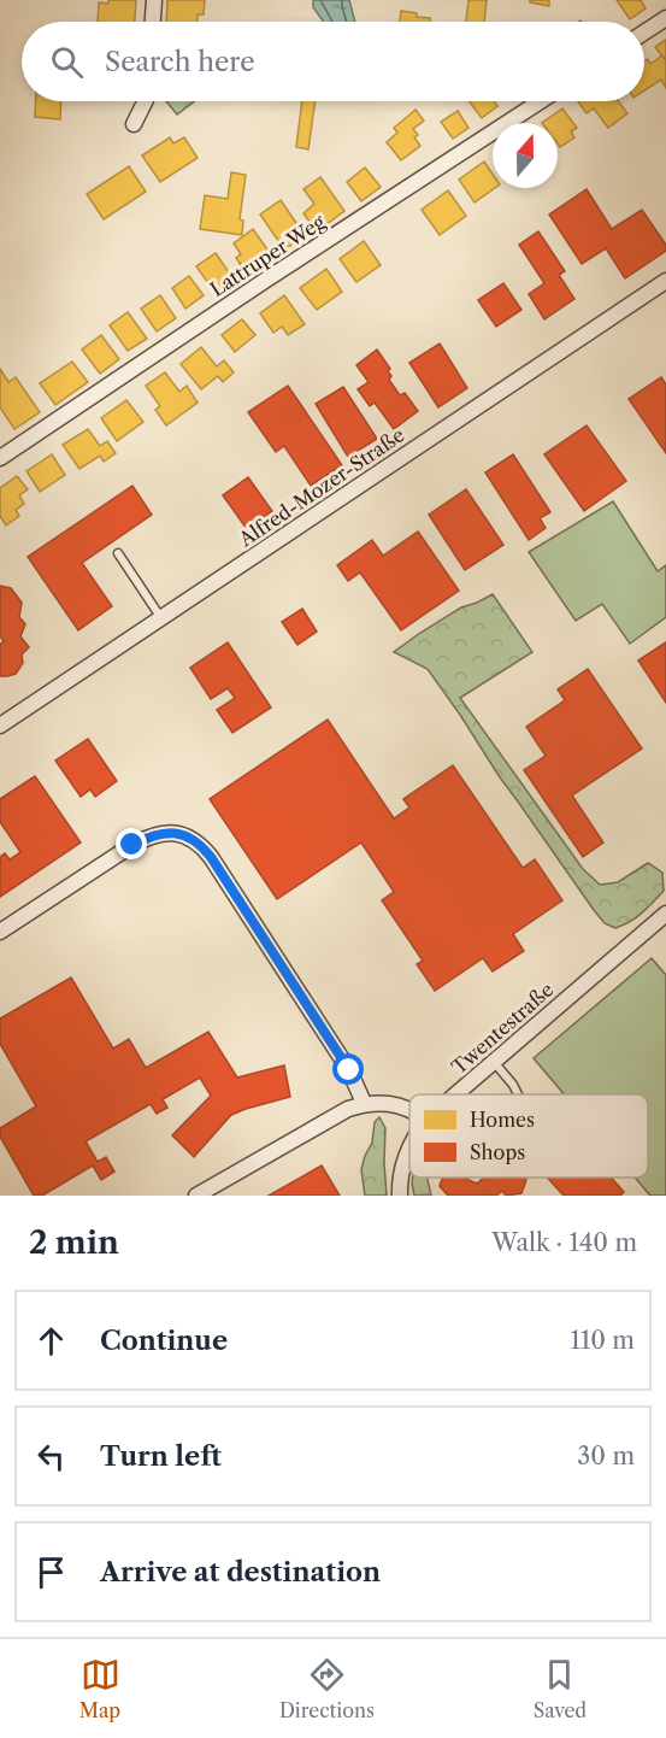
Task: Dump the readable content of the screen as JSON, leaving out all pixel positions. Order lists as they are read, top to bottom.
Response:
{
  "streets": {
    "street": ["Lattruper Weg", "Alfred-Mozer-Straße", "Twentestraße"]
  },
  "legend": ["Homes", "Shops"],
  "north": "top",
  "page": {
    "search": "Search here",
    "heading": ["2 min", "Walk · 140 m"],
    "list": [
      ["Continue", "110 m"],
      ["Turn left", "30 m"],
      "Arrive at destination"
    ],
    "nav": ["Map", "Directions", "Saved"]
  }
}
